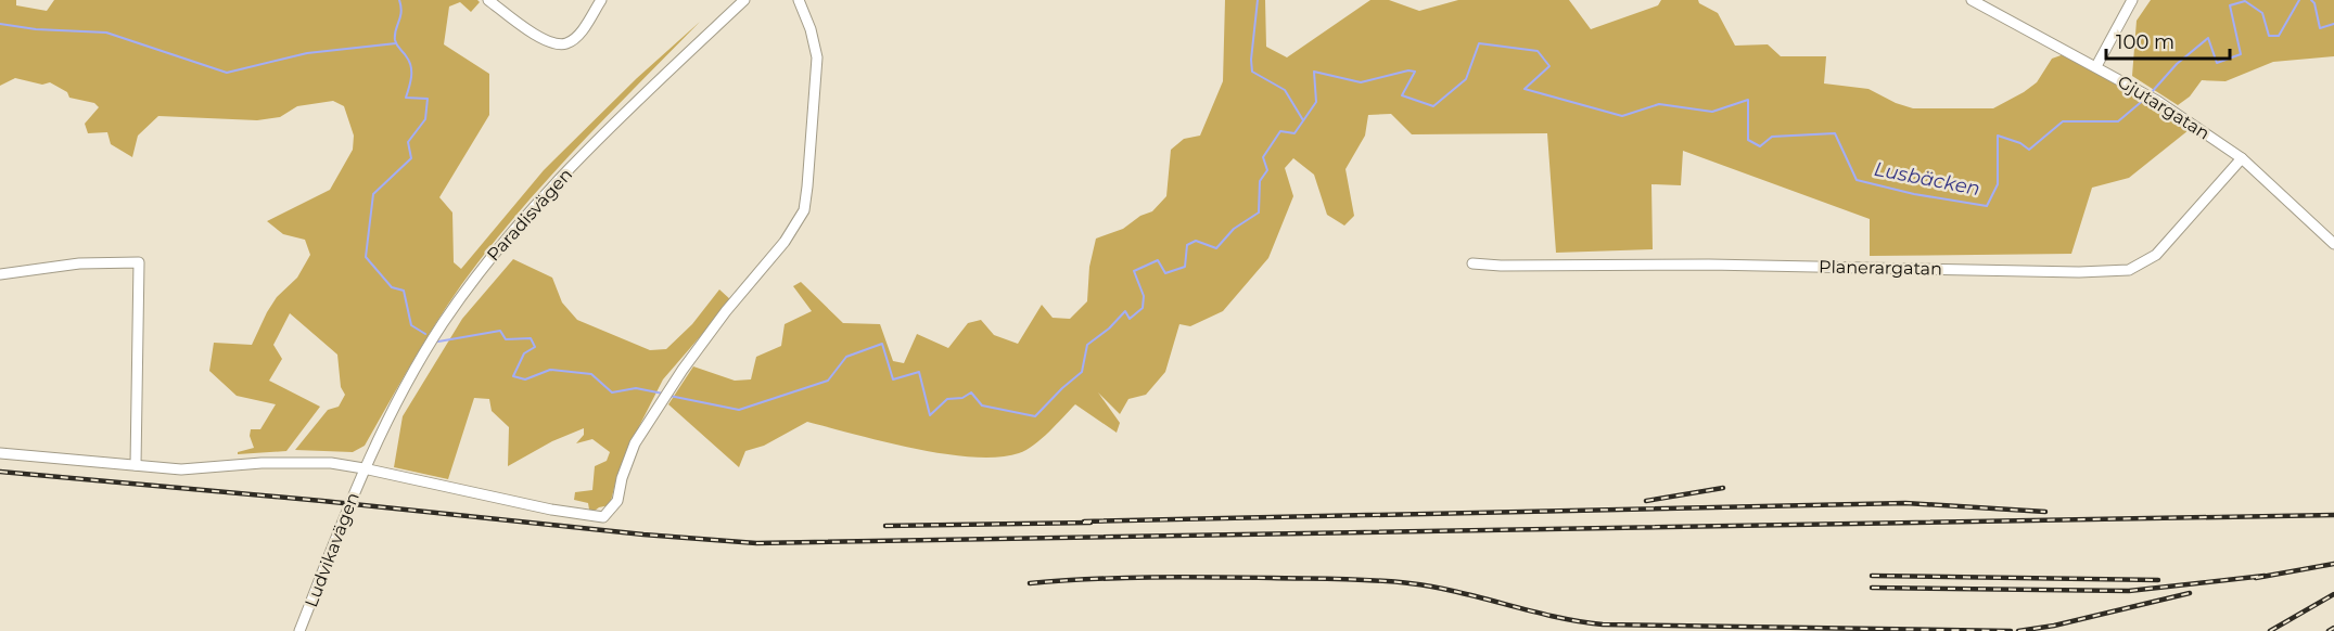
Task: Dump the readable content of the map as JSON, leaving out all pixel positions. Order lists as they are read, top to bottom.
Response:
{
  "streets": {
    "street": [
      "Gjutargatan",
      "Paradisvägen",
      "Planerargatan",
      "Ludvikavägen"
    ]
  },
  "crossings": [
    ["Gjutargatan", "Planerargatan"],
    ["Paradisvägen", "Ludvikavägen"]
  ],
  "water": ["Lusbäcken"],
  "scale_bar": "100 m"
}
